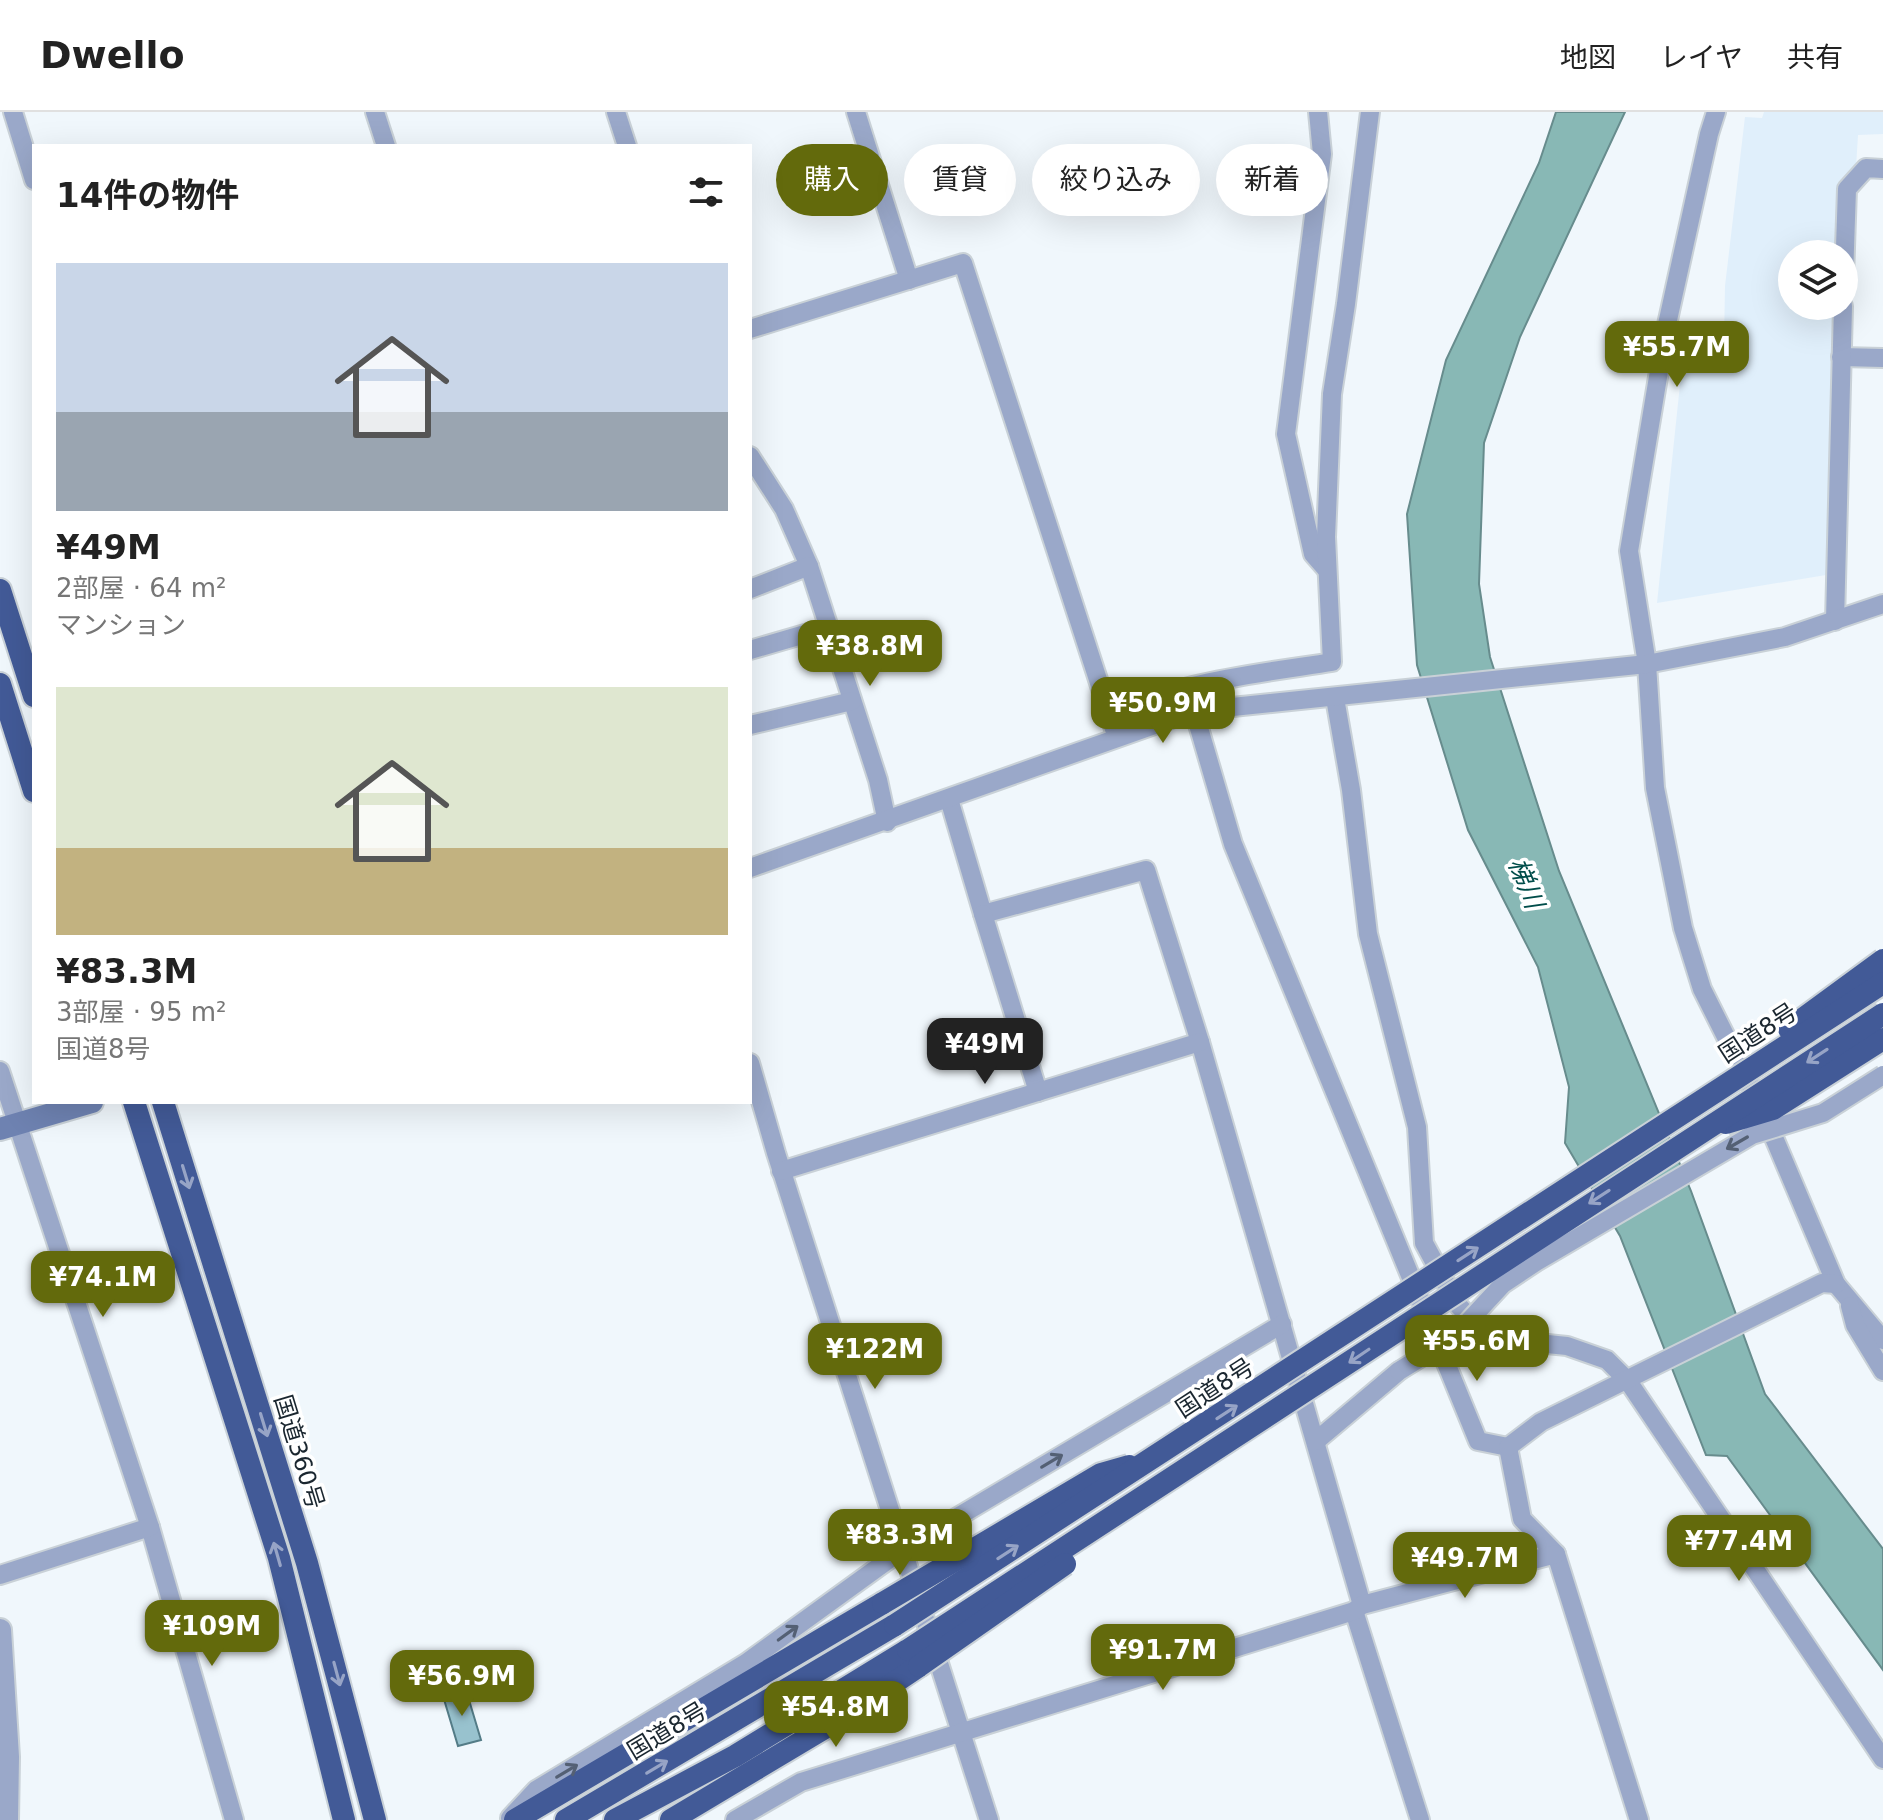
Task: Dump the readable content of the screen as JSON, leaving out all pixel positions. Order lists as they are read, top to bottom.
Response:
{
  "streets": {
    "highway": ["国道8号", "国道360号"]
  },
  "water": ["梯川"],
  "page": {
    "header": "Dwello",
    "nav": ["地図", "レイヤ", "共有"],
    "chip": [
      "購入",
      "賃貸",
      "絞り込み",
      "新着"
    ],
    "heading": "14件の物件",
    "list": [
      {
        "name": "¥49M",
        "note": "2部屋 · 64 m² · マンション"
      },
      {
        "name": "¥83.3M",
        "note": "3部屋 · 95 m² · 国道8号"
      }
    ],
    "price": [
      "¥55.7M",
      "¥38.8M",
      "¥50.9M",
      "¥49M",
      "¥74.1M",
      "¥55.6M",
      "¥122M",
      "¥83.3M",
      "¥77.4M",
      "¥49.7M",
      "¥109M",
      "¥91.7M",
      "¥56.9M",
      "¥54.8M"
    ]
  }
}
